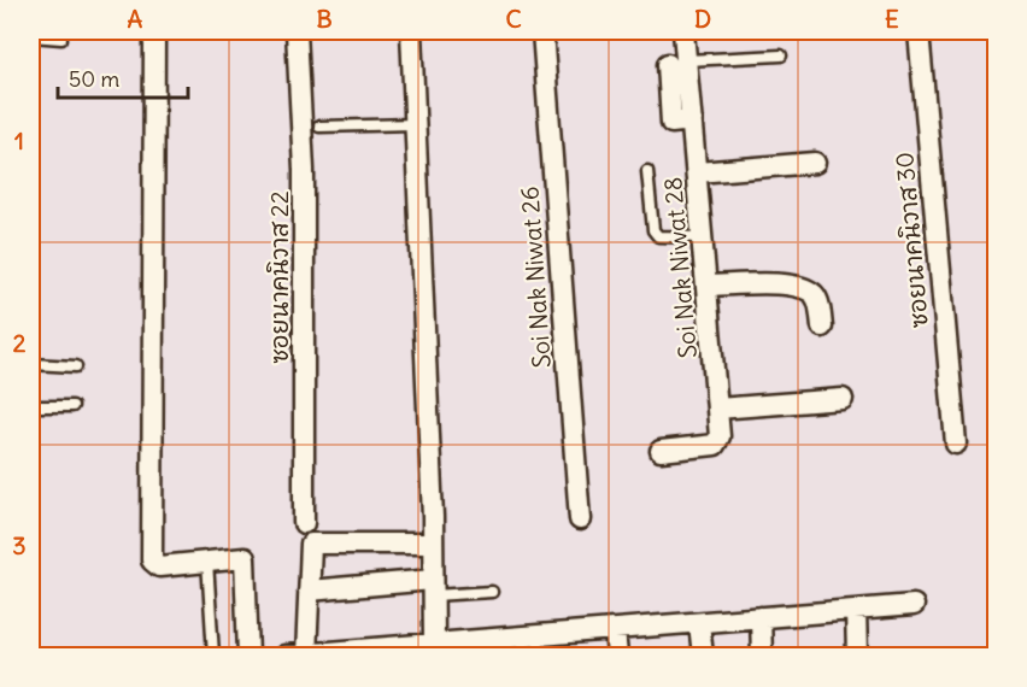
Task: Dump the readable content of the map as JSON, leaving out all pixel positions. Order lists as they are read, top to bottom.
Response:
{
  "streets": {
    "street": [
      "ซอยนาคนิวาส 30",
      "Soi Nak Niwat 28",
      "ซอยนาคนิวาส 22",
      "Soi Nak Niwat 26"
    ]
  },
  "scale_bar": "50 m",
  "grid": {
    "columns": [
      "A",
      "B",
      "C",
      "D",
      "E"
    ],
    "rows": ["1", "2", "3"]
  }
}
